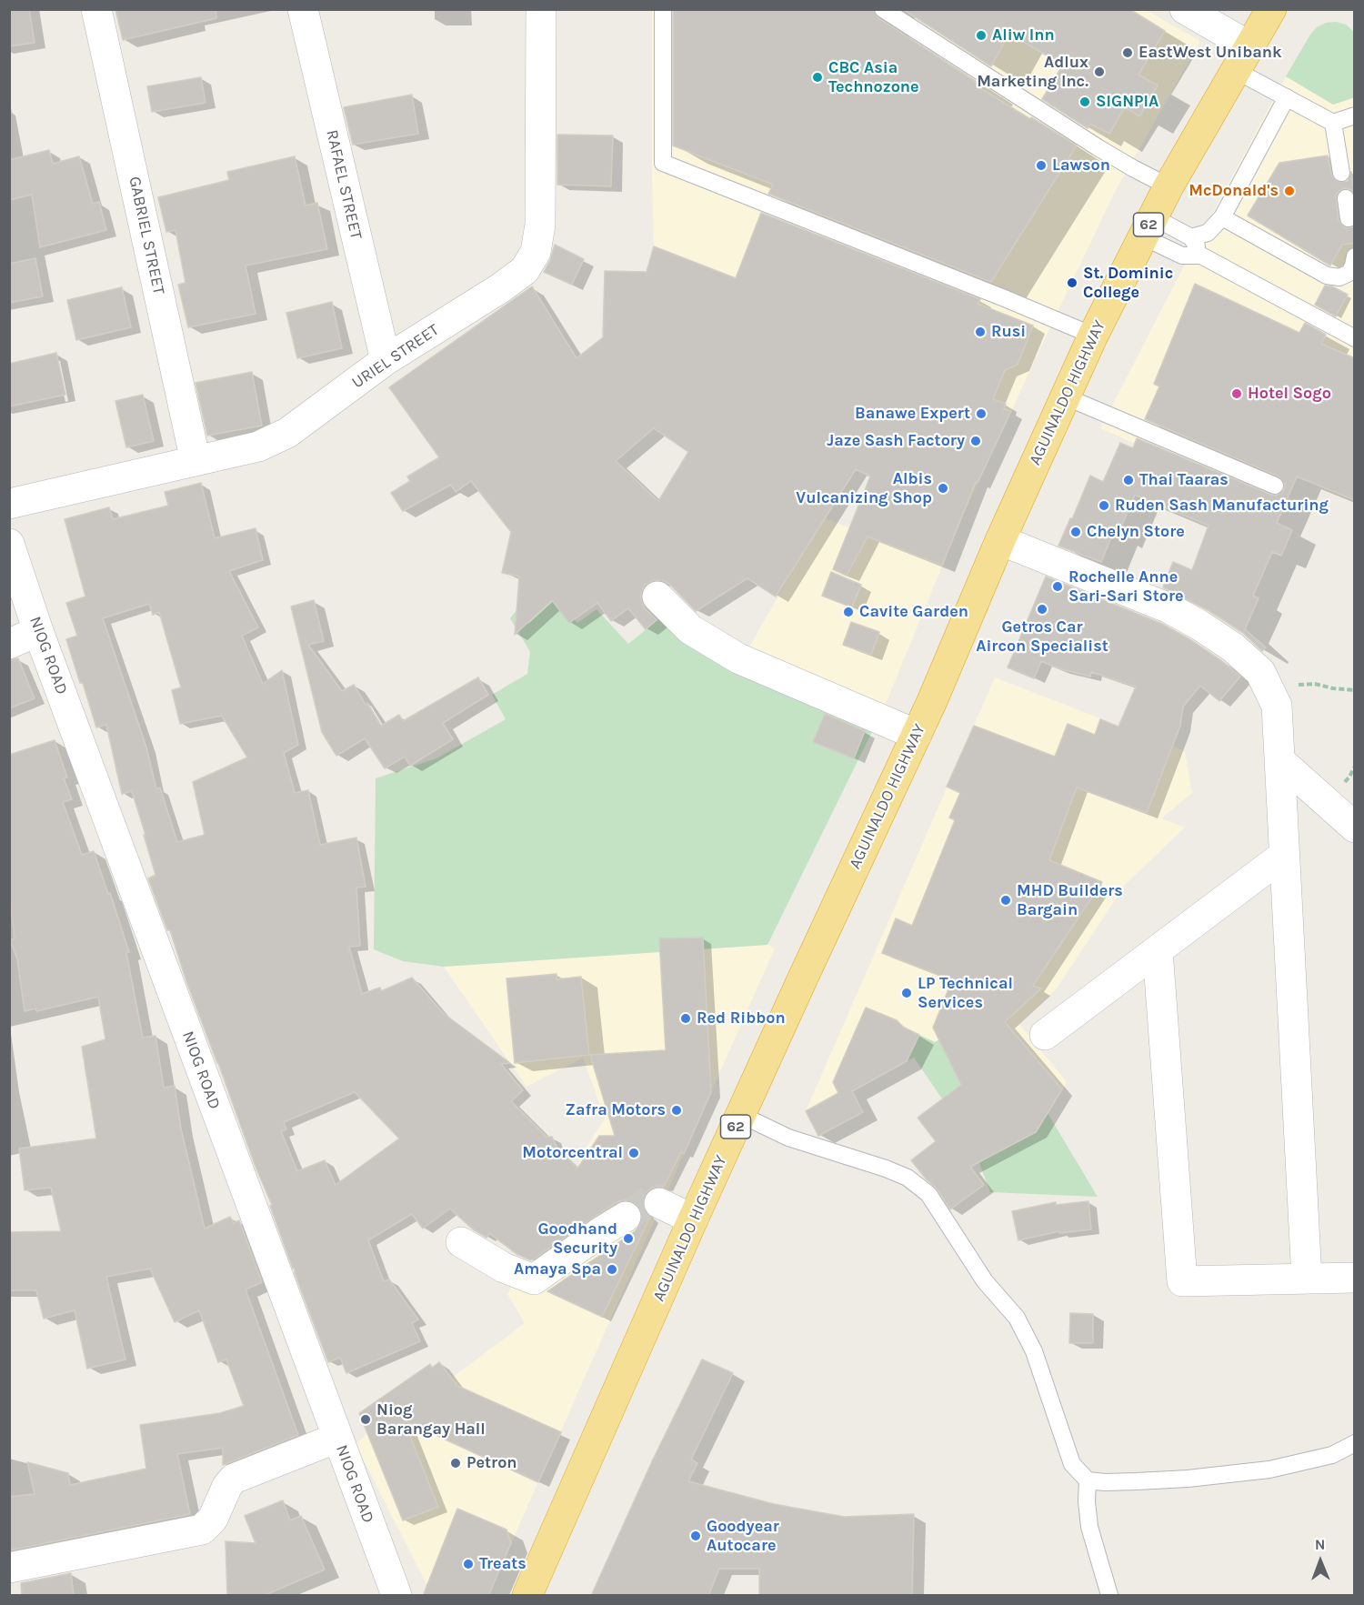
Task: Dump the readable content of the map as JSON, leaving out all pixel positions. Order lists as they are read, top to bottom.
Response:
{
  "streets": {
    "highway": ["62", "AGUINALDO HIGHWAY"],
    "street": [
      "RAFAEL STREET",
      "GABRIEL STREET",
      "URIEL STREET",
      "NIOG ROAD"
    ]
  },
  "crossings": [
    ["RAFAEL STREET", "URIEL STREET"],
    ["GABRIEL STREET", "URIEL STREET"]
  ],
  "places": [
    "Aliw Inn",
    "EastWest Unibank",
    "Adlux Marketing Inc.",
    "CBC Asia Technozone",
    "SIGNPIA",
    "Lawson",
    "McDonald's",
    "St. Dominic College",
    "Rusi",
    "Hotel Sogo",
    "Banawe Expert",
    "Jaze Sash Factory",
    "Thai Taaras",
    "Albis Vulcanizing Shop",
    "Ruden Sash Manufacturing",
    "Chelyn Store",
    "Rochelle Anne Sari-Sari Store",
    "Getros Car Aircon Specialist",
    "Cavite Garden",
    "MHD Builders Bargain",
    "LP Technical Services",
    "Red Ribbon",
    "Zafra Motors",
    "Motorcentral",
    "Goodhand Security",
    "Amaya Spa",
    "Niog Barangay Hall",
    "Petron",
    "Goodyear Autocare",
    "Treats"
  ],
  "north": "top"
}
